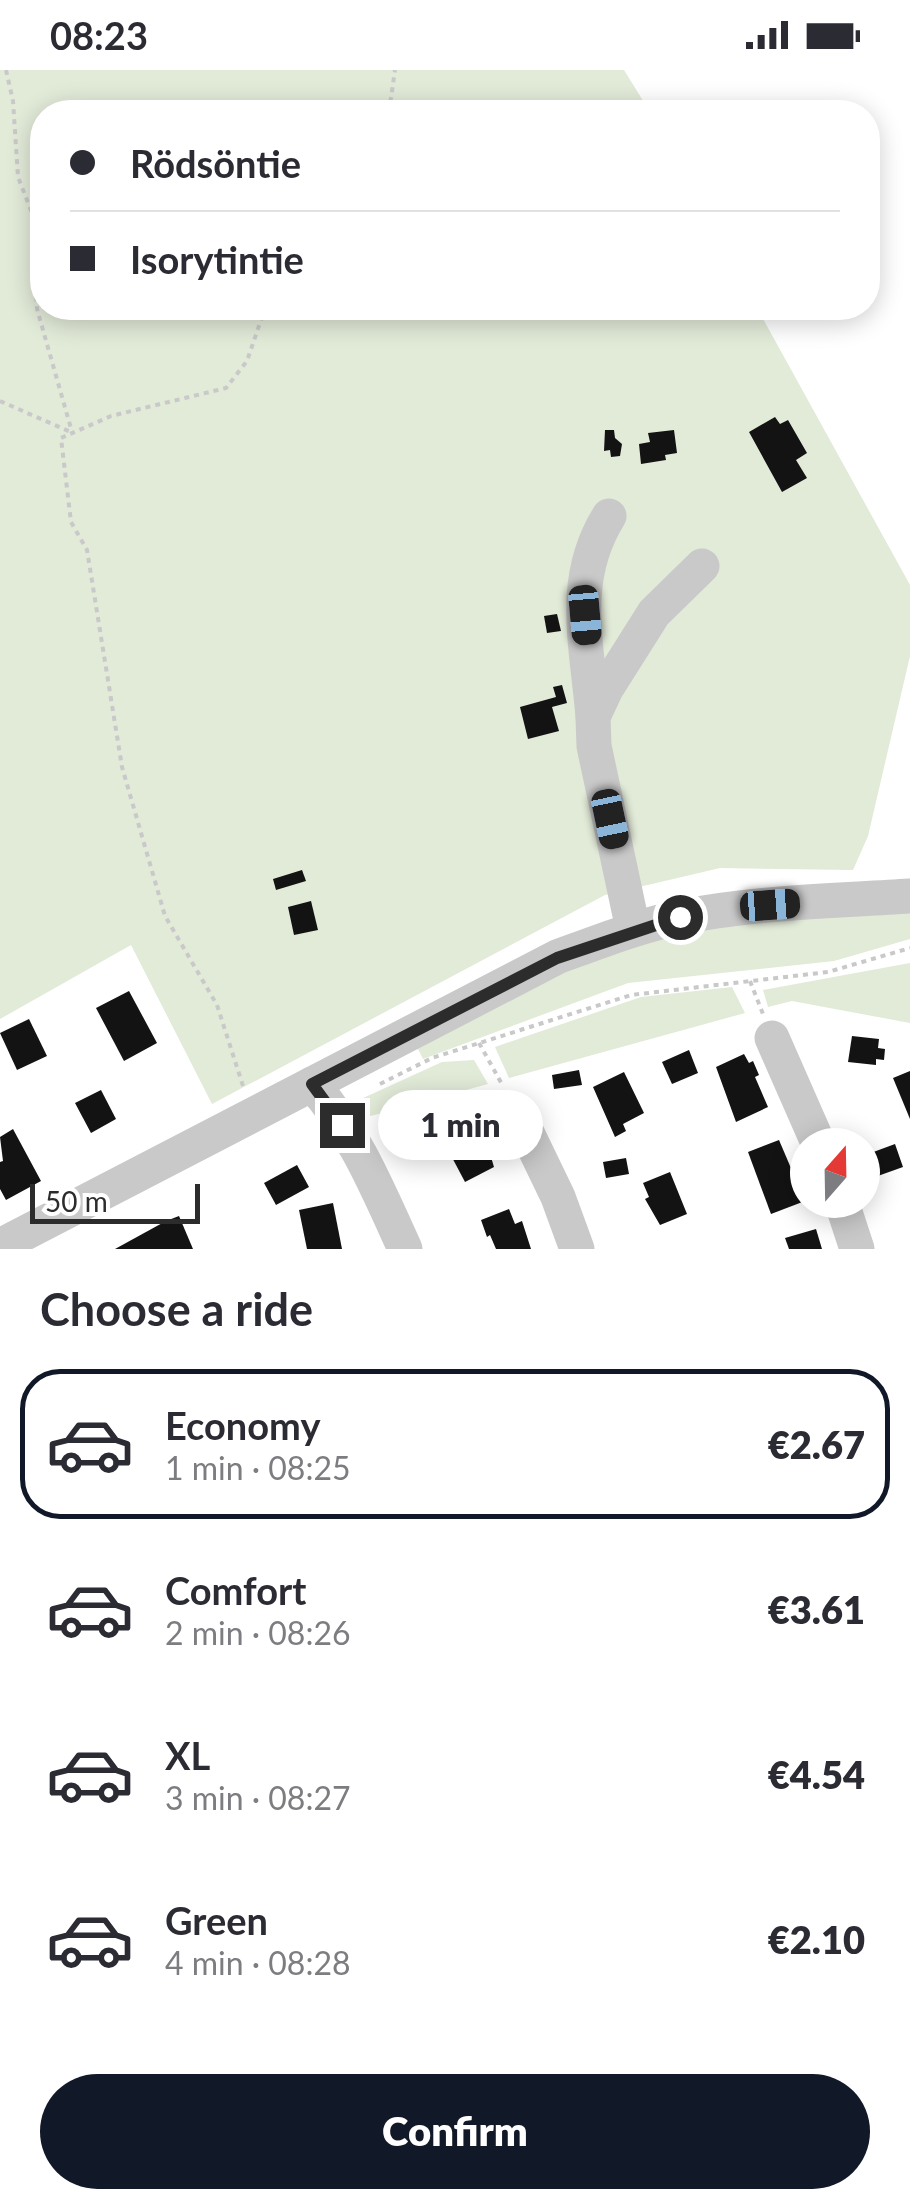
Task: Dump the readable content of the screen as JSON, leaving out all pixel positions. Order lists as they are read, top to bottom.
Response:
{
  "scale_bar": "50 m",
  "north": "top",
  "page": {
    "status": "08:23",
    "banner": ["Rödsöntie", "Isorytintie"],
    "bubble": "1 min",
    "scale": "50 m",
    "heading": "Choose a ride",
    "list": [
      {
        "name": "Economy",
        "note": "1 min · 08:25",
        "value": "€2.67"
      },
      {
        "name": "Comfort",
        "note": "2 min · 08:26",
        "value": "€3.61"
      },
      {
        "name": "XL",
        "note": "3 min · 08:27",
        "value": "€4.54"
      },
      {
        "name": "Green",
        "note": "4 min · 08:28",
        "value": "€2.10"
      }
    ],
    "buttons": "Confirm"
  }
}
